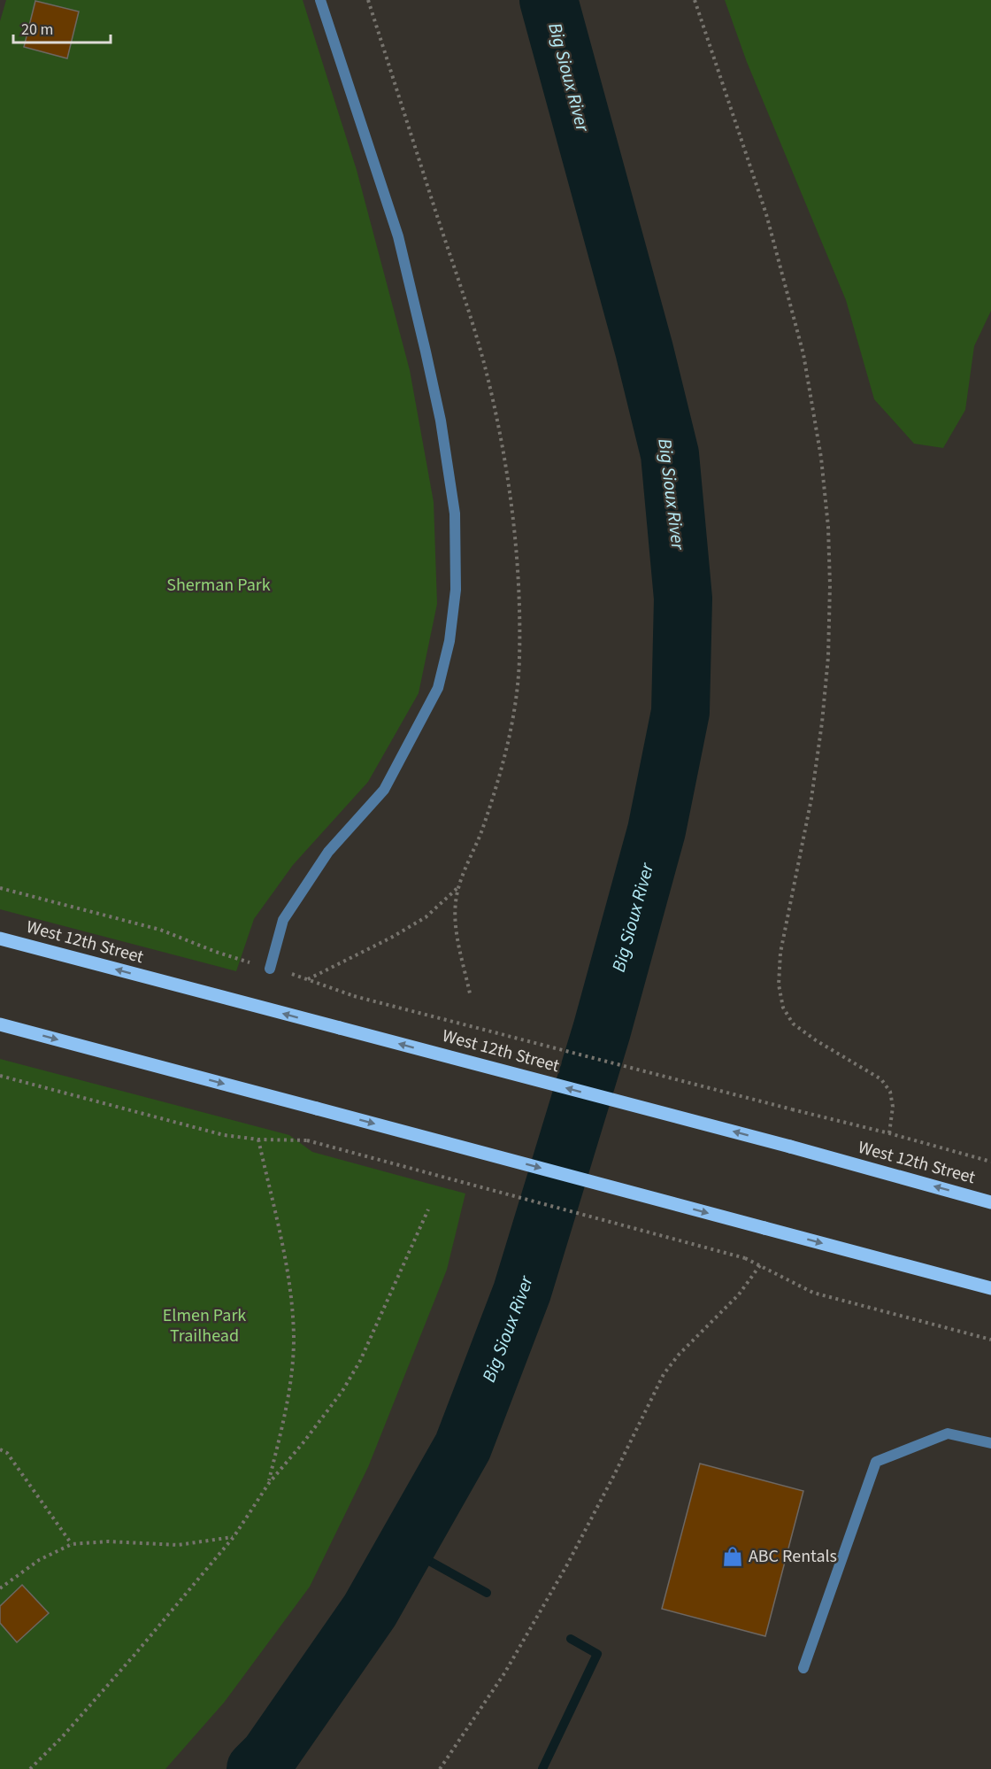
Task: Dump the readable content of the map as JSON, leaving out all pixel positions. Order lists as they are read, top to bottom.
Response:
{
  "streets": {
    "main road": ["West 12th Street"]
  },
  "water": ["Big Sioux River"],
  "parks": ["Sherman Park", "Elmen Park Trailhead"],
  "places": {
    "shop": ["ABC Rentals"]
  },
  "scale_bar": "20 m"
}
